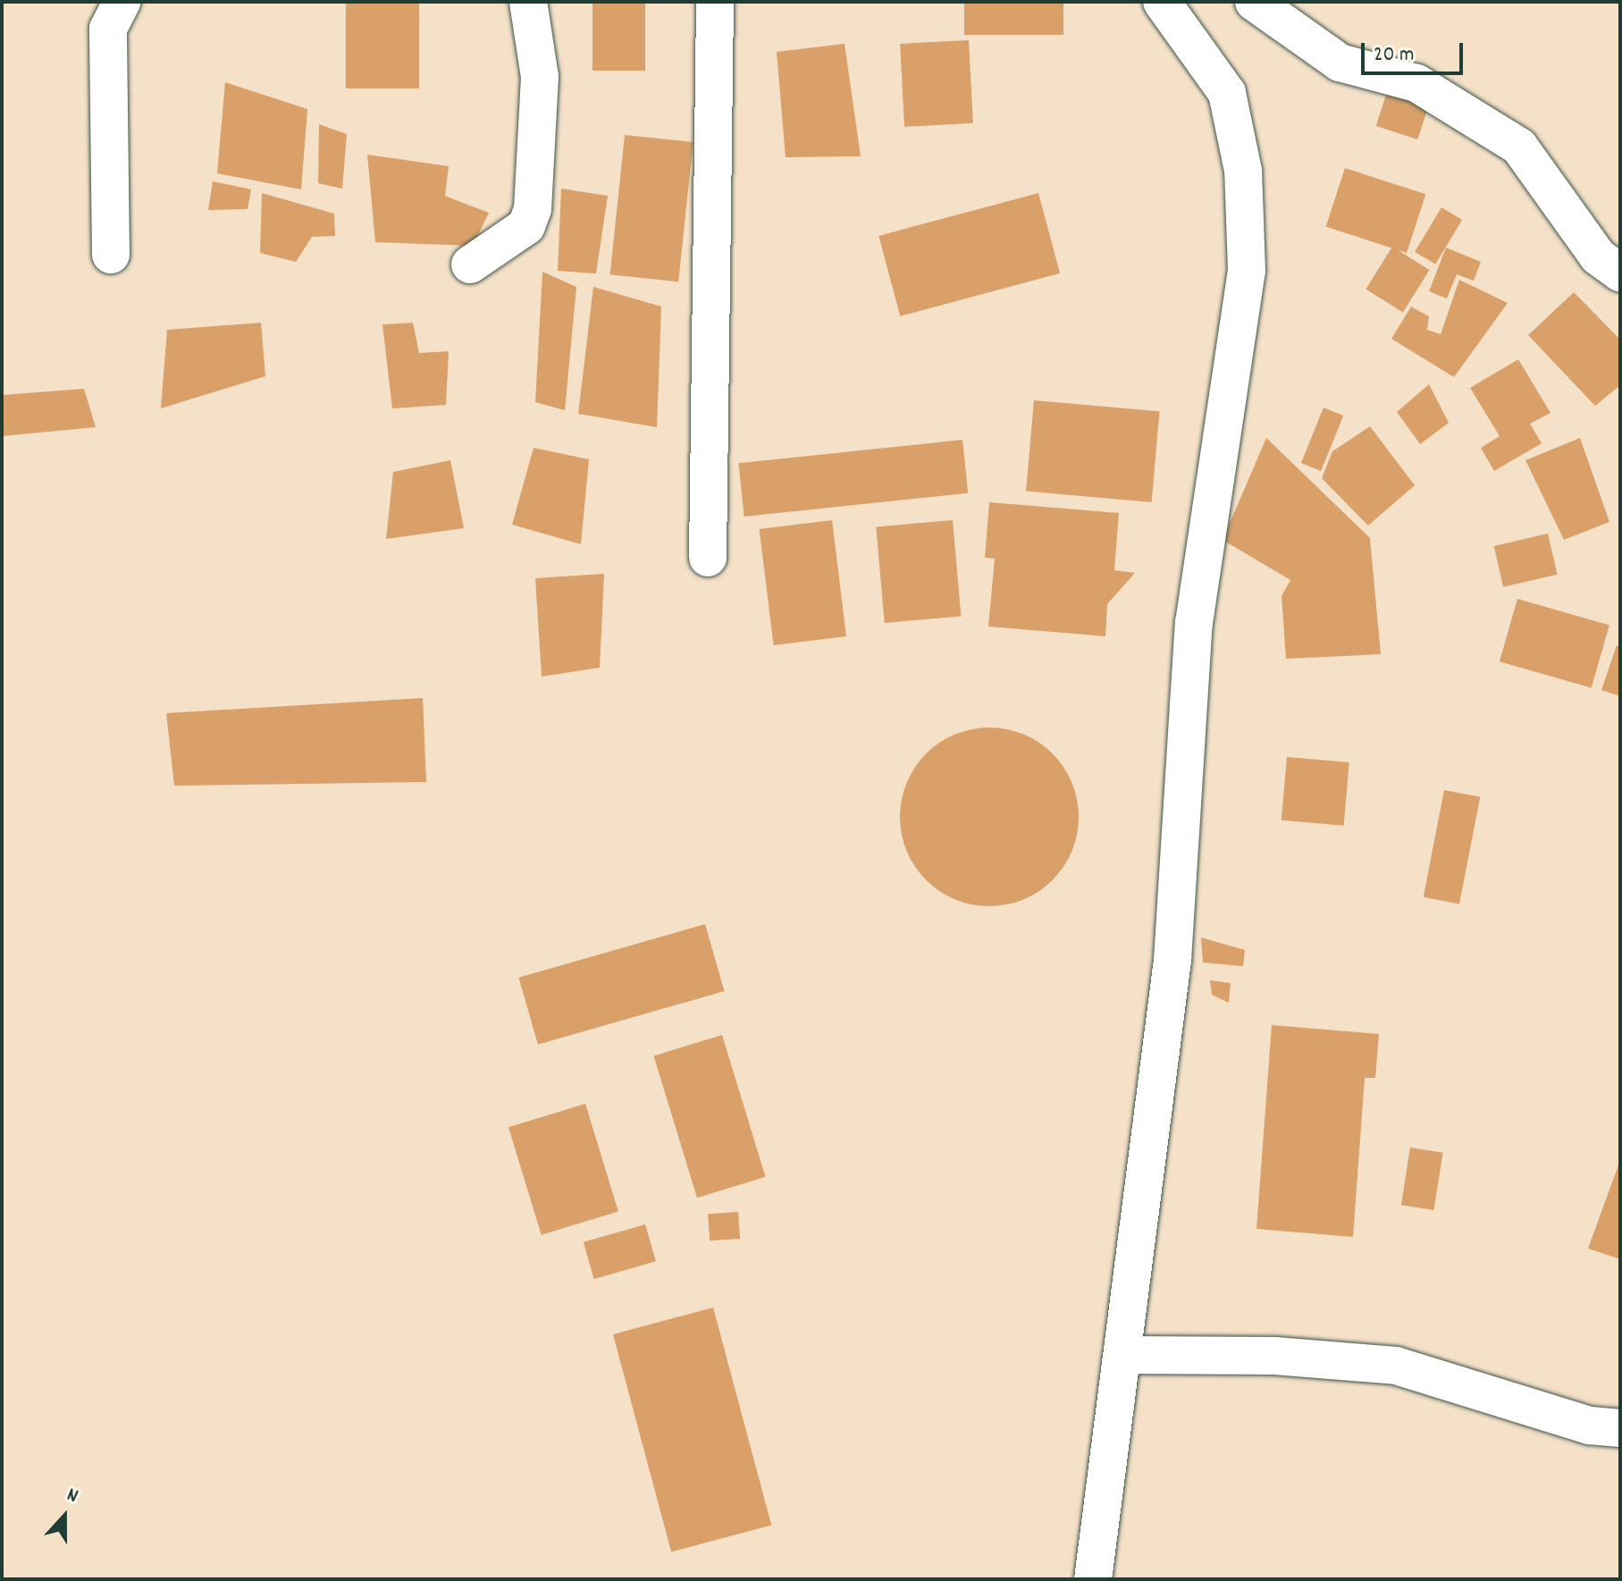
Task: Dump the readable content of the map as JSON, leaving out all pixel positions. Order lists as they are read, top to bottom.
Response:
{
  "scale_bar": "20 m",
  "north": "top"
}
